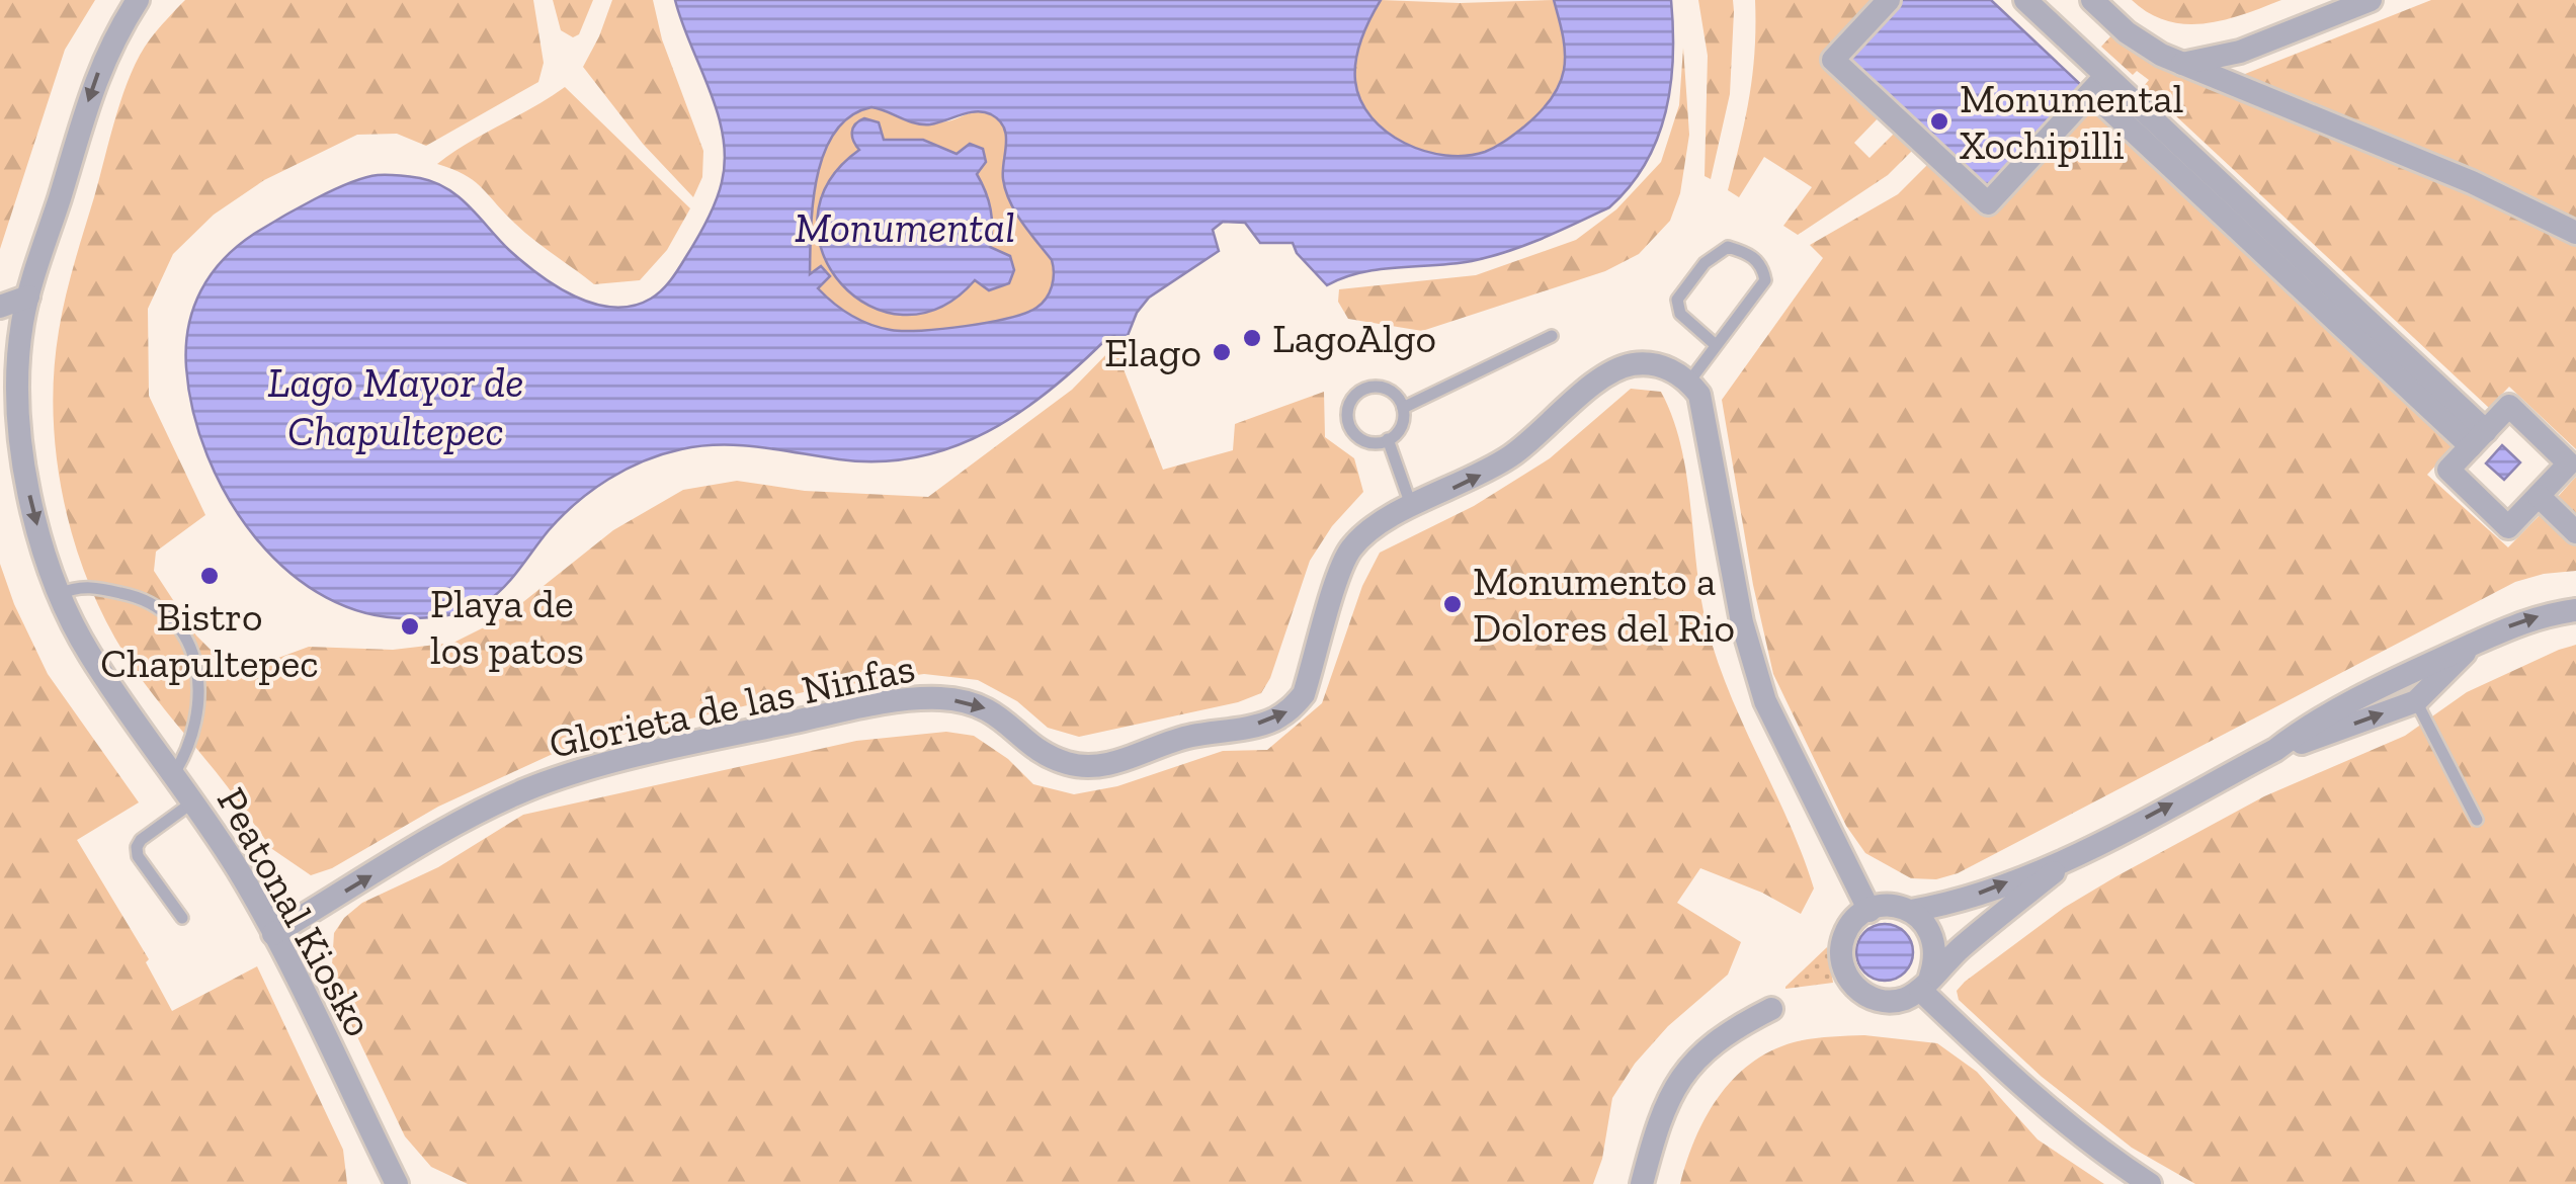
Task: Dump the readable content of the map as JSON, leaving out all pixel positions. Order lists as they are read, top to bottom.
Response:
{
  "streets": {
    "street": ["Glorieta de las Ninfas", "Peatonal Kiosko"]
  },
  "crossings": [
    ["Glorieta de las Ninfas", "Peatonal Kiosko"]
  ],
  "one_way": ["Glorieta de las Ninfas"],
  "water": ["Monumental", "Lago Mayor de Chapultepec"],
  "places": [
    "Monumental Xochipilli",
    "LagoAlgo",
    "Elago",
    "Bistro Chapultepec",
    "Monumento a Dolores del Rio",
    "Playa de los patos"
  ]
}
